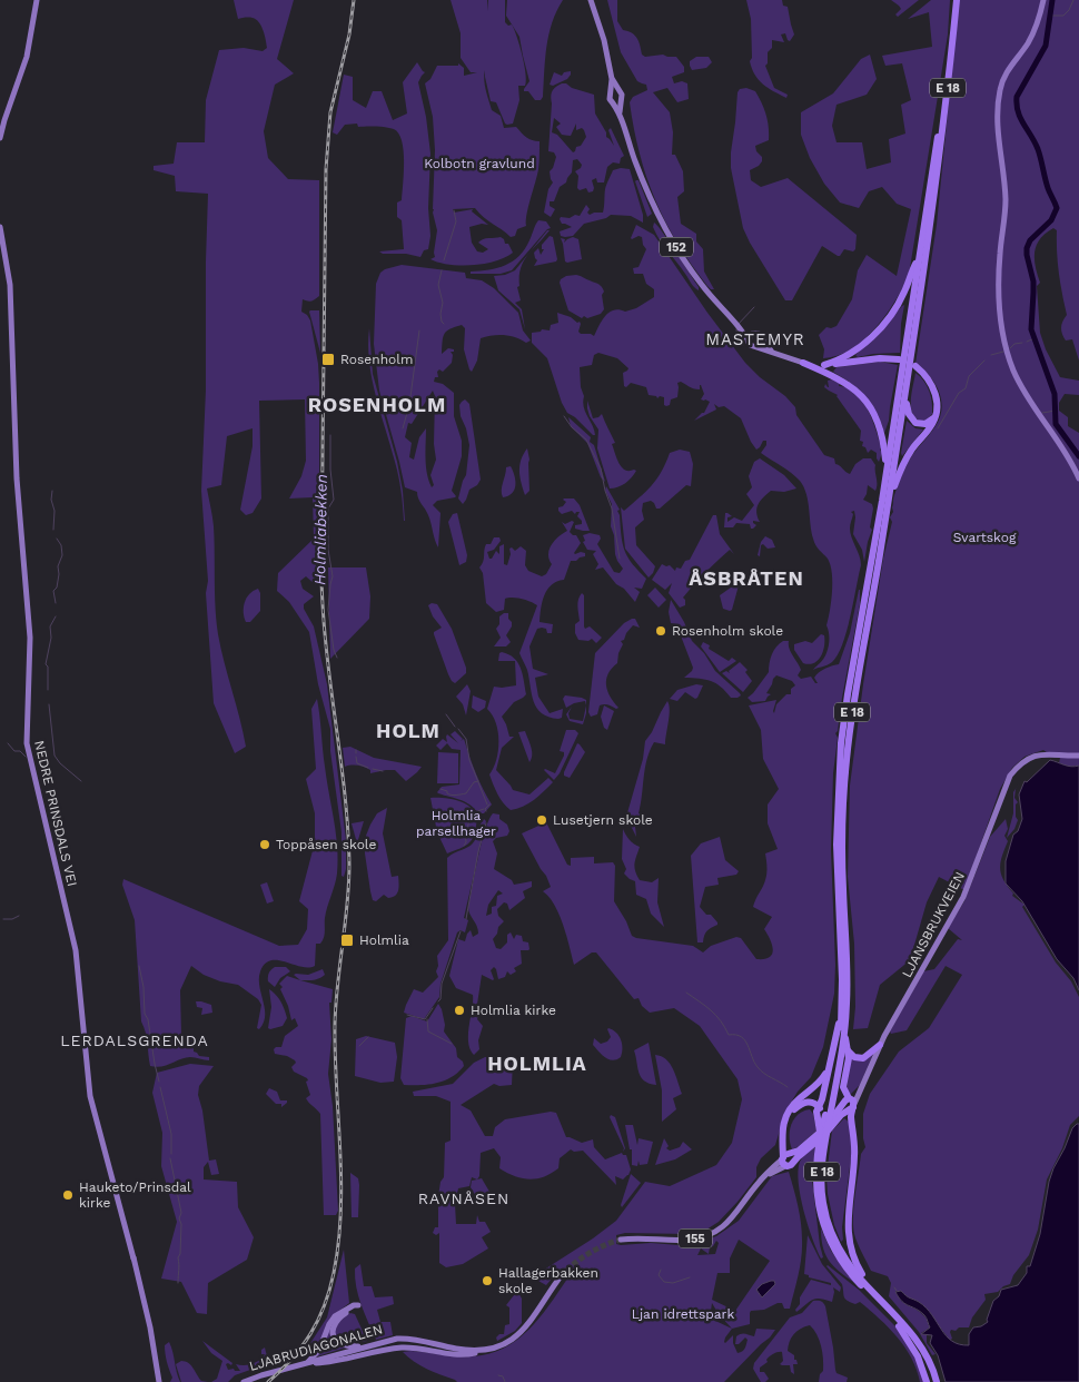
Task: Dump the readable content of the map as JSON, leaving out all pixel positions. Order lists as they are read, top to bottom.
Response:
{
  "streets": {
    "highway": ["E 18"],
    "main road": [
      "152",
      "NEDRE PRINSDALS VEI",
      "LJANSBRUKVEIEN",
      "155",
      "LJABRUDIAGONALEN"
    ]
  },
  "crossings": [
    ["E 18", "152"],
    ["E 18", "LJANSBRUKVEIEN"],
    ["E 18", "155"]
  ],
  "districts": [
    "MASTEMYR",
    "ROSENHOLM",
    "ÅSBRÅTEN",
    "HOLM",
    "LERDALSGRENDA",
    "HOLMLIA",
    "RAVNÅSEN"
  ],
  "water": ["Holmliabekken"],
  "parks": [
    "Kolbotn gravlund",
    "Svartskog",
    "Holmlia parsellhager",
    "Ljan idrettspark"
  ],
  "places": {
    "transit": ["Rosenholm", "Holmlia"],
    "other": [
      "Rosenholm skole",
      "Lusetjern skole",
      "Toppåsen skole",
      "Holmlia kirke",
      "Hauketo/Prinsdal kirke",
      "Hallagerbakken skole"
    ]
  }
}
